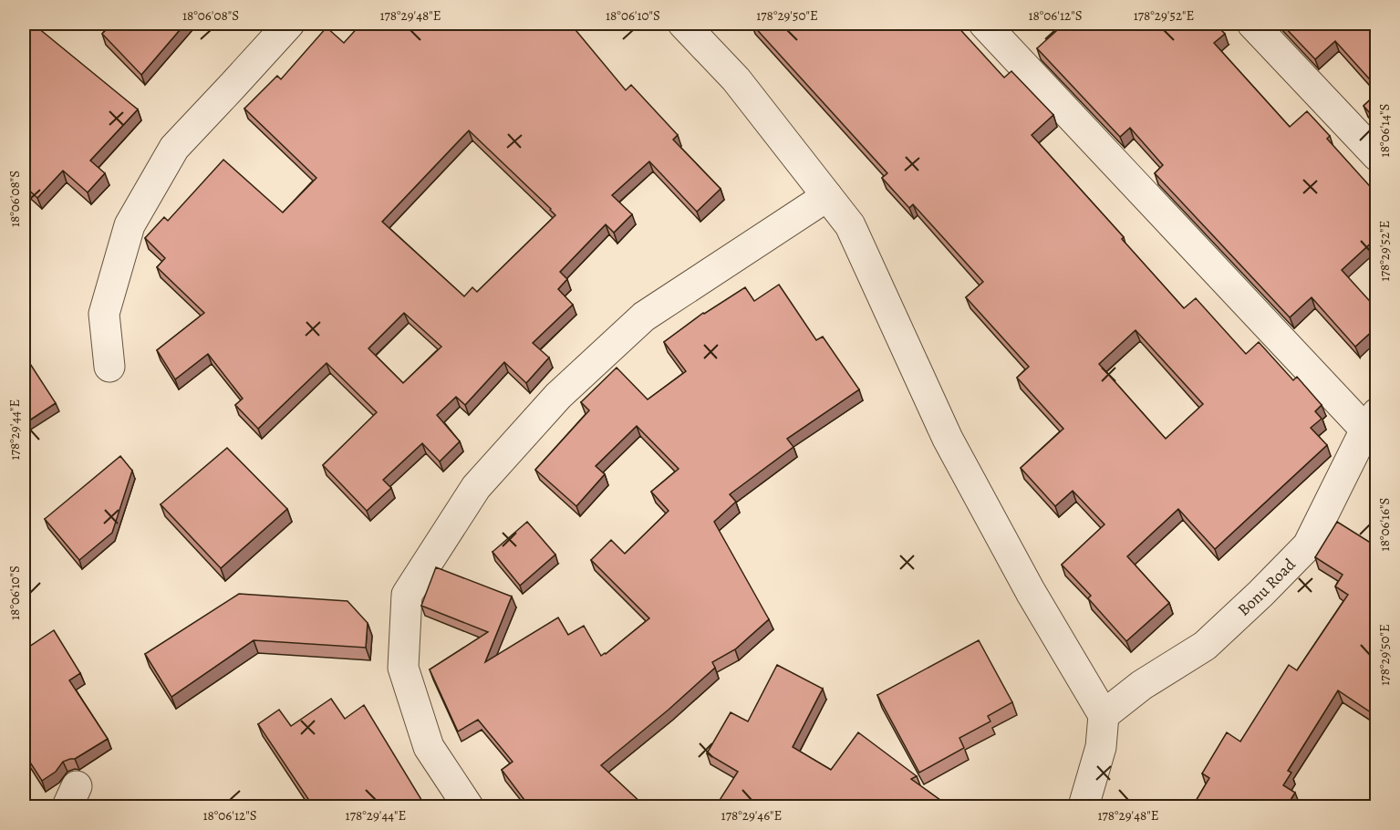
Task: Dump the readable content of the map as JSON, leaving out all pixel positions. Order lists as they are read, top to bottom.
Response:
{
  "streets": {
    "street": ["Bonu Road"]
  },
  "coordinates": [
    "18°06'08\"S",
    "178°29'48\"E",
    "18°06'10\"S",
    "178°29'50\"E",
    "18°06'12\"S",
    "178°29'52\"E",
    "18°06'14\"S",
    "178°29'44\"E",
    "18°06'16\"S",
    "178°29'46\"E"
  ]
}
